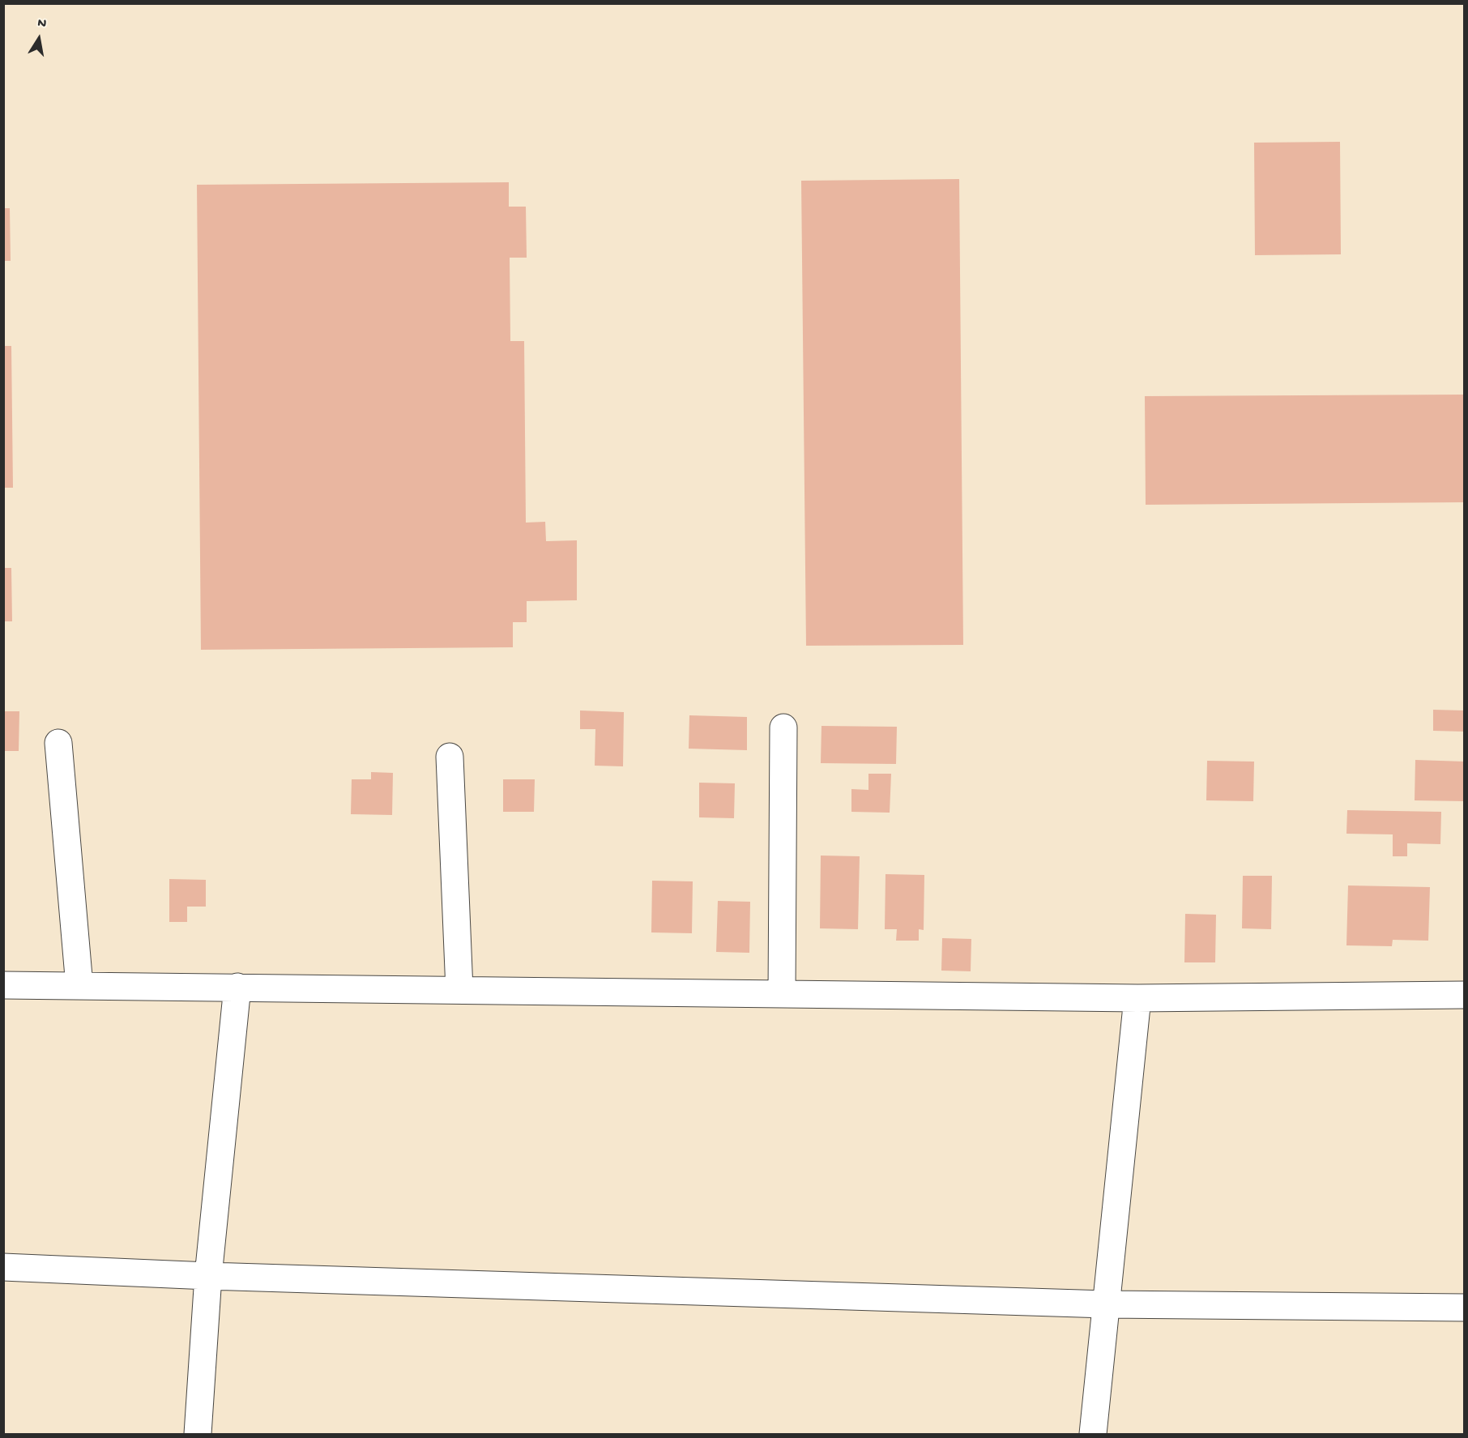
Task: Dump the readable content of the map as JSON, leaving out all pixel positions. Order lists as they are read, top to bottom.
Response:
{
  "north": "top"
}
